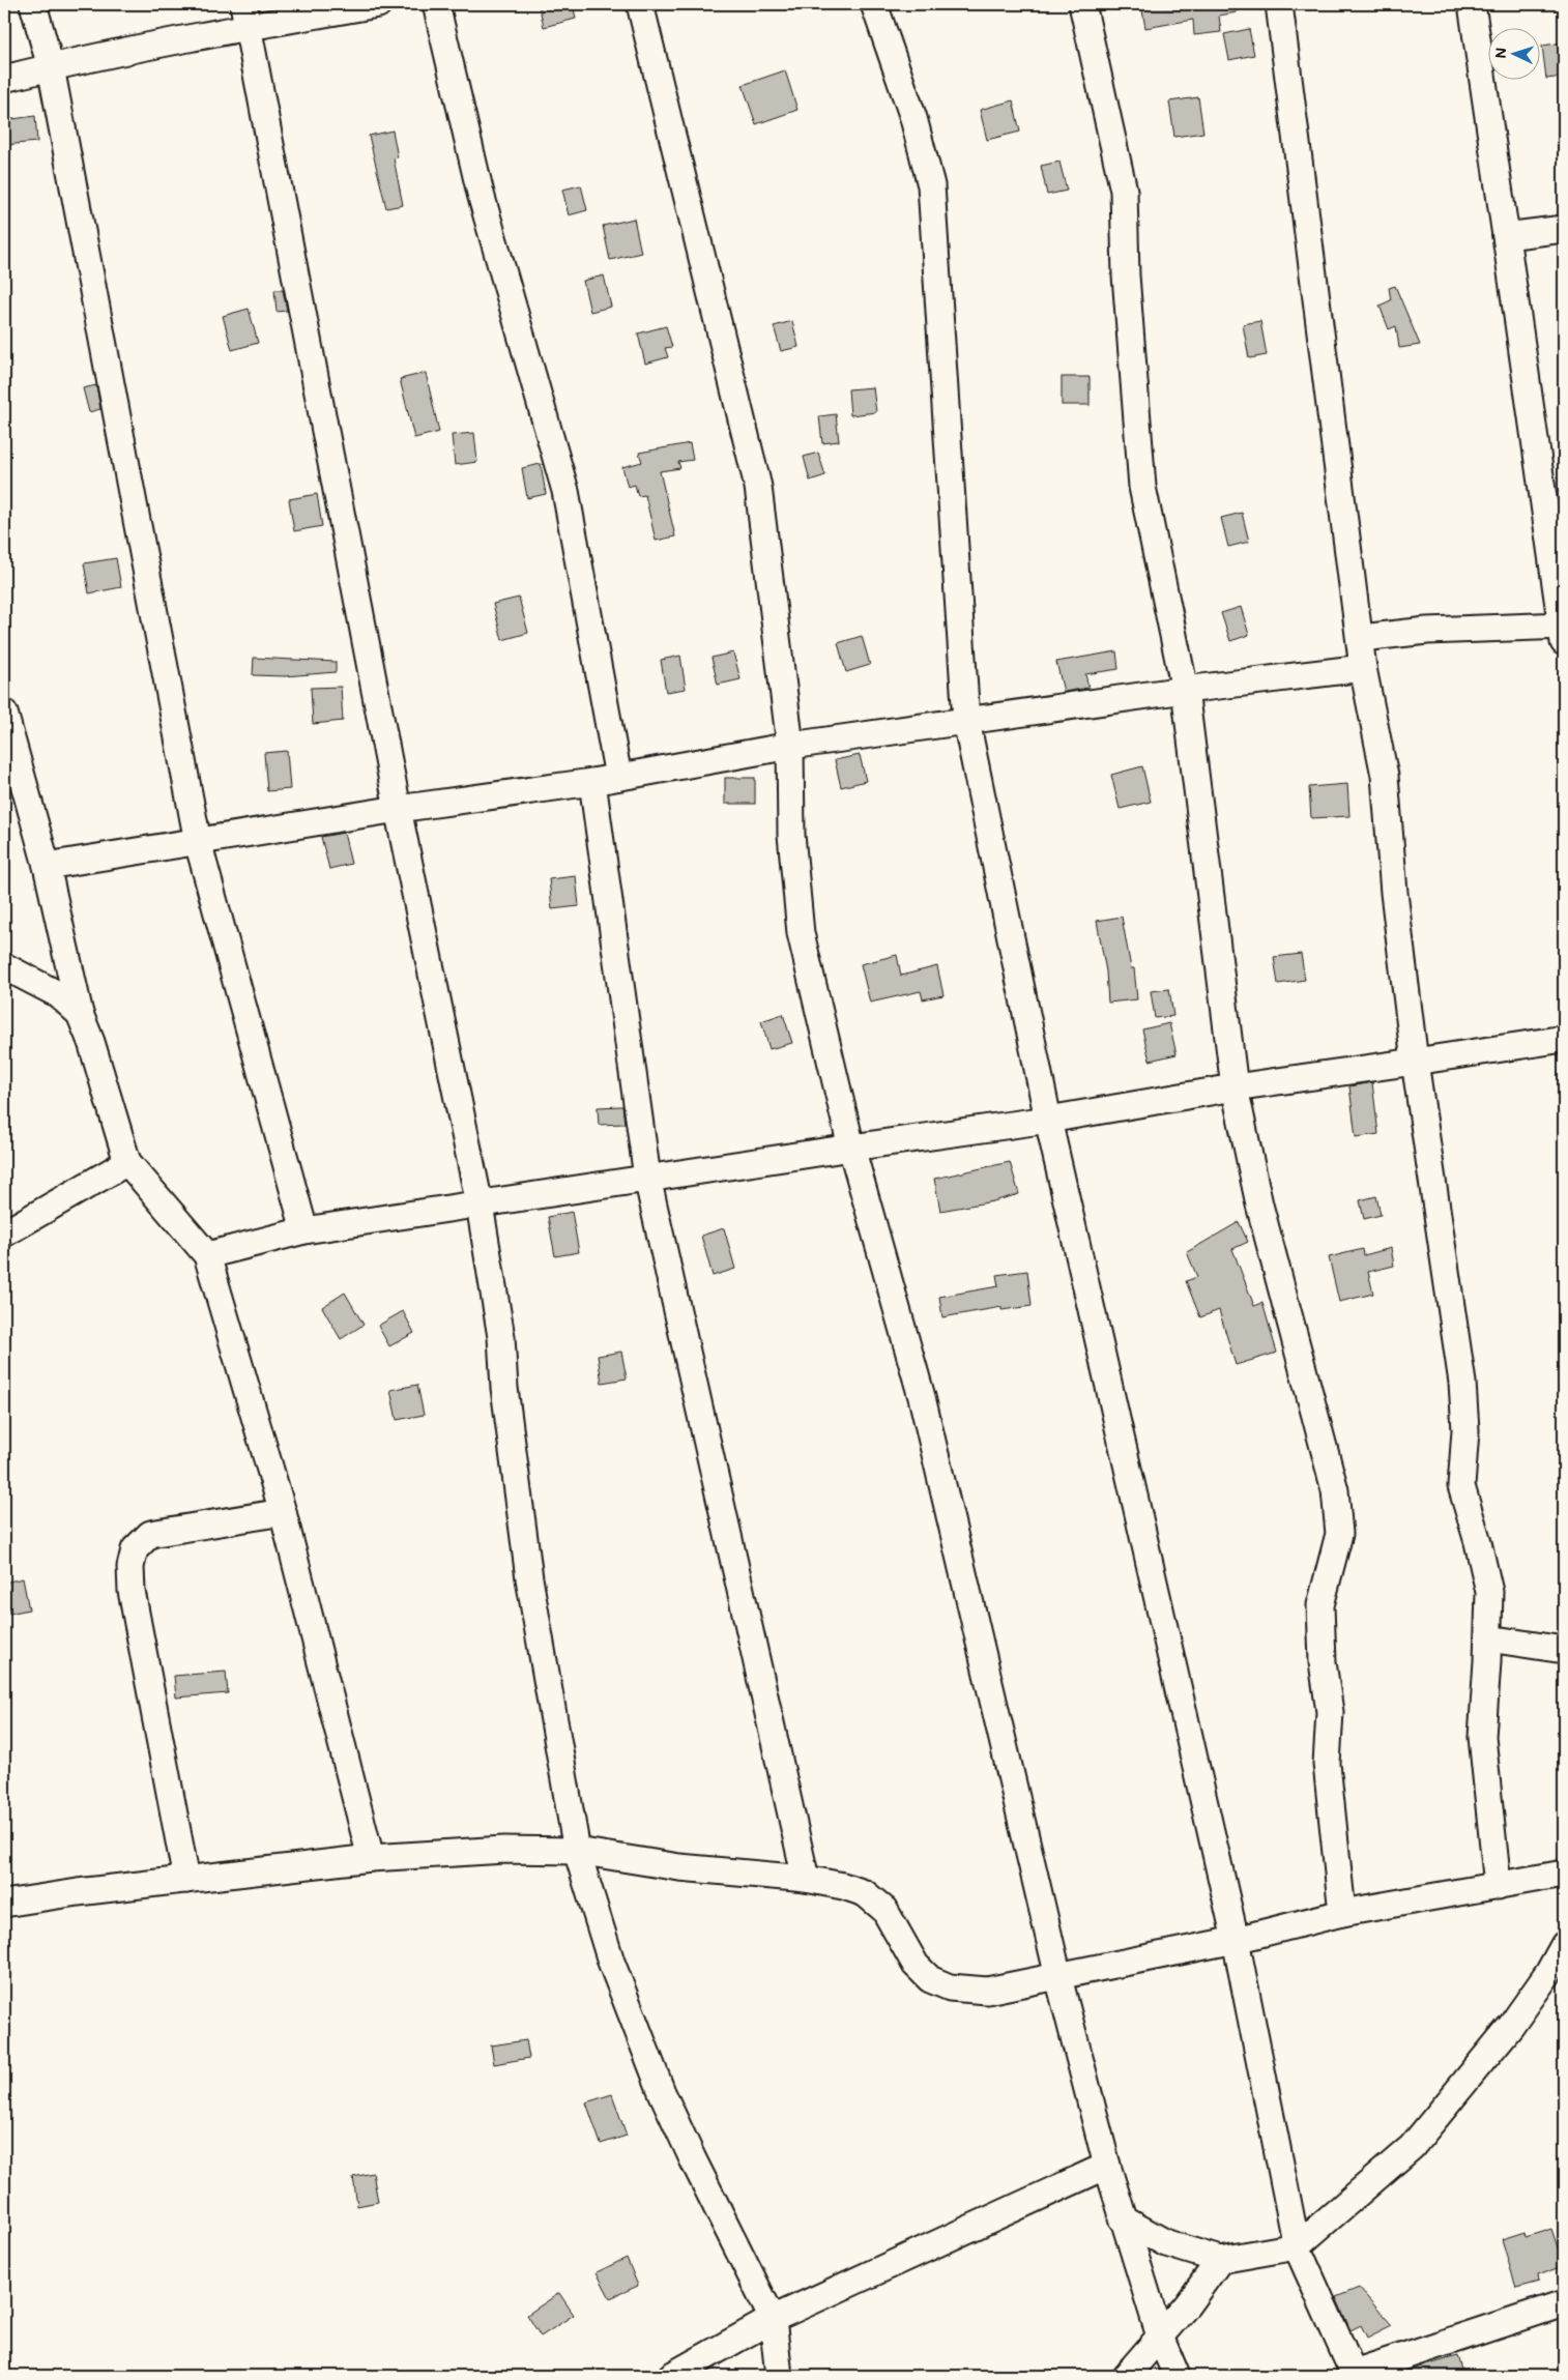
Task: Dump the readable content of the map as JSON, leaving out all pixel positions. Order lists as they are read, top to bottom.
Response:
{
  "north": "left"
}
